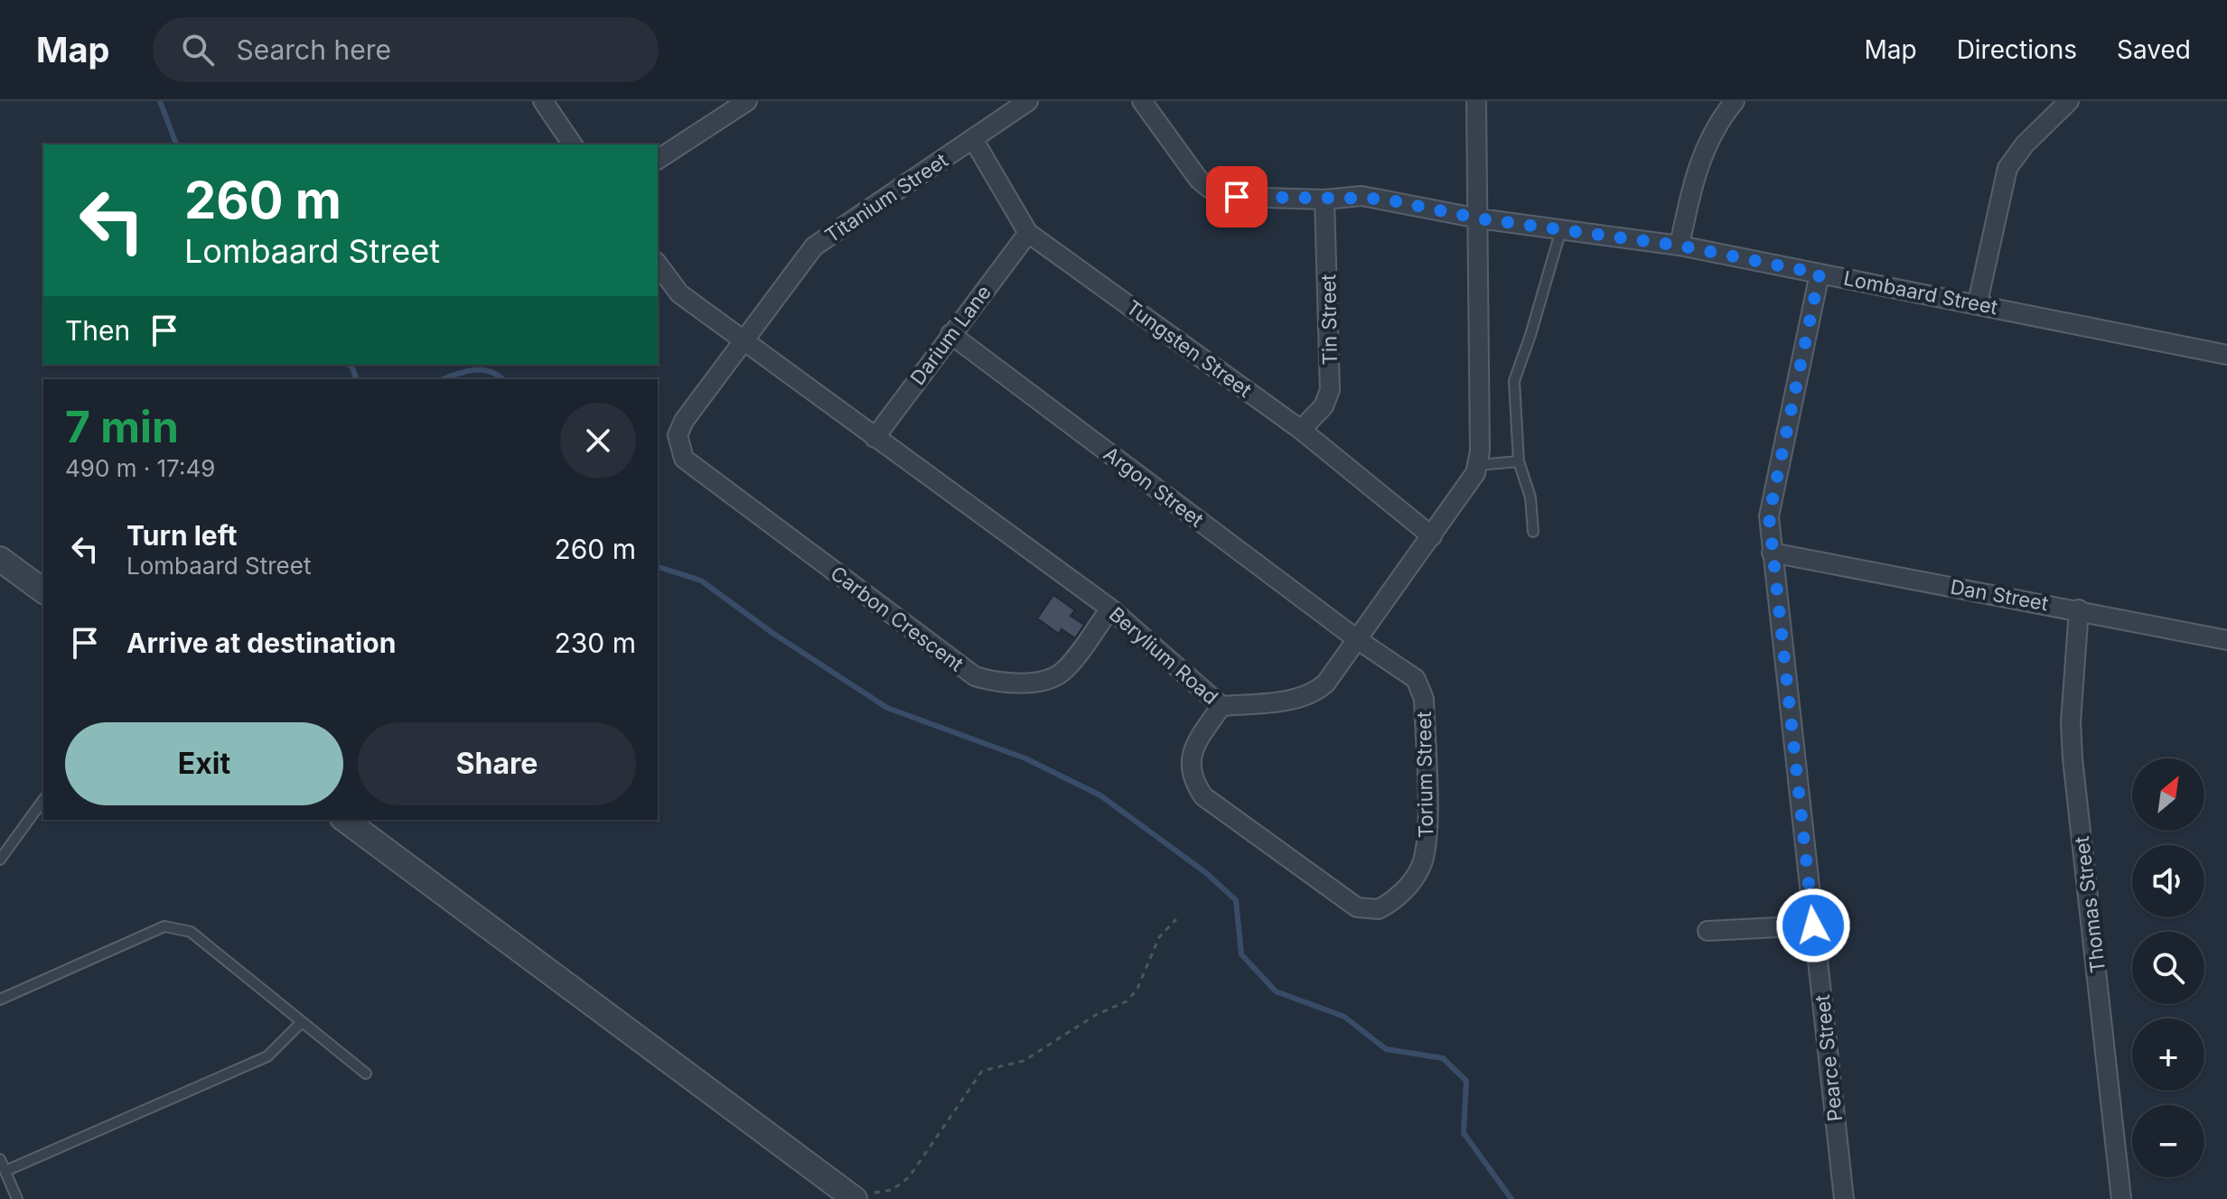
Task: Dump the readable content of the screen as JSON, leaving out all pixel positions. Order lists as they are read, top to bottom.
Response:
{
  "streets": {
    "street": [
      "Titanium Street",
      "Lombaard Street",
      "Tin Street",
      "Darium Lane",
      "Tungsten Street",
      "Argon Street",
      "Dan Street",
      "Carbon Crescent",
      "Berylium Road",
      "Torium Street",
      "Thomas Street",
      "Pearce Street"
    ]
  },
  "crossings": [
    ["Titanium Street", "Tungsten Street"],
    ["Titanium Street", "Carbon Crescent"],
    ["Titanium Street", "Berylium Road"],
    ["Lombaard Street", "Tin Street"],
    ["Lombaard Street", "Berylium Road"],
    ["Lombaard Street", "Pearce Street"],
    ["Tin Street", "Tungsten Street"],
    ["Darium Lane", "Tungsten Street"],
    ["Darium Lane", "Argon Street"],
    ["Darium Lane", "Berylium Road"],
    ["Tungsten Street", "Berylium Road"],
    ["Argon Street", "Berylium Road"],
    ["Argon Street", "Torium Street"],
    ["Dan Street", "Thomas Street"],
    ["Dan Street", "Pearce Street"],
    ["Carbon Crescent", "Berylium Road"],
    ["Berylium Road", "Torium Street"]
  ],
  "north": "top right",
  "page": {
    "header": "Map",
    "search": "Search here",
    "nav": ["Map", "Directions", "Saved"],
    "turn": ["260 m", "Lombaard Street"],
    "then": "Then",
    "heading": ["7 min", "490 m · 17:49"],
    "list": [
      {
        "name": "Turn left",
        "note": "Lombaard Street",
        "value": "260 m"
      },
      {
        "name": "Arrive at destination",
        "value": "230 m"
      }
    ],
    "buttons": ["Exit", "Share"],
    "map_buttons": ["+", "−"]
  }
}
